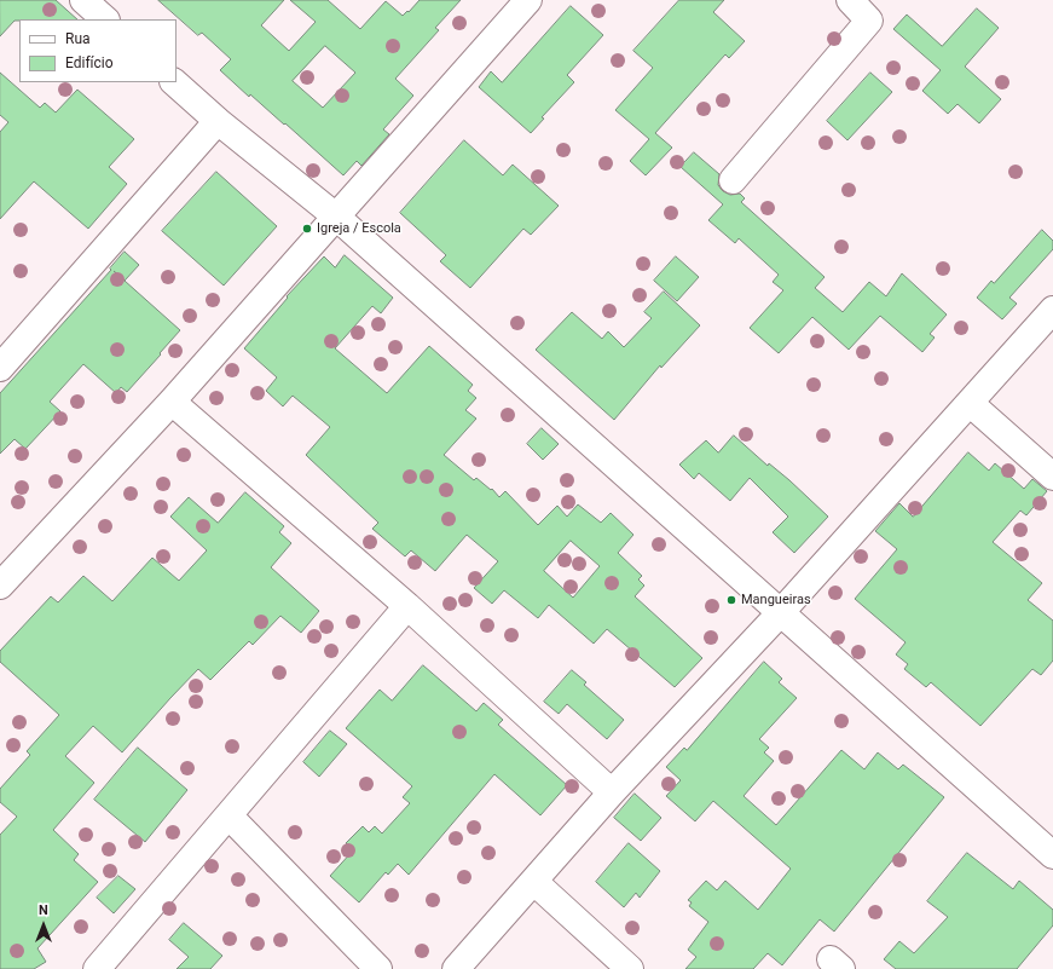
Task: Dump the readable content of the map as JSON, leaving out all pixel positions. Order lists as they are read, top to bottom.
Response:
{
  "places": ["Igreja / Escola", "Mangueiras"],
  "legend": ["Rua", "Edifício"],
  "north": "top"
}
